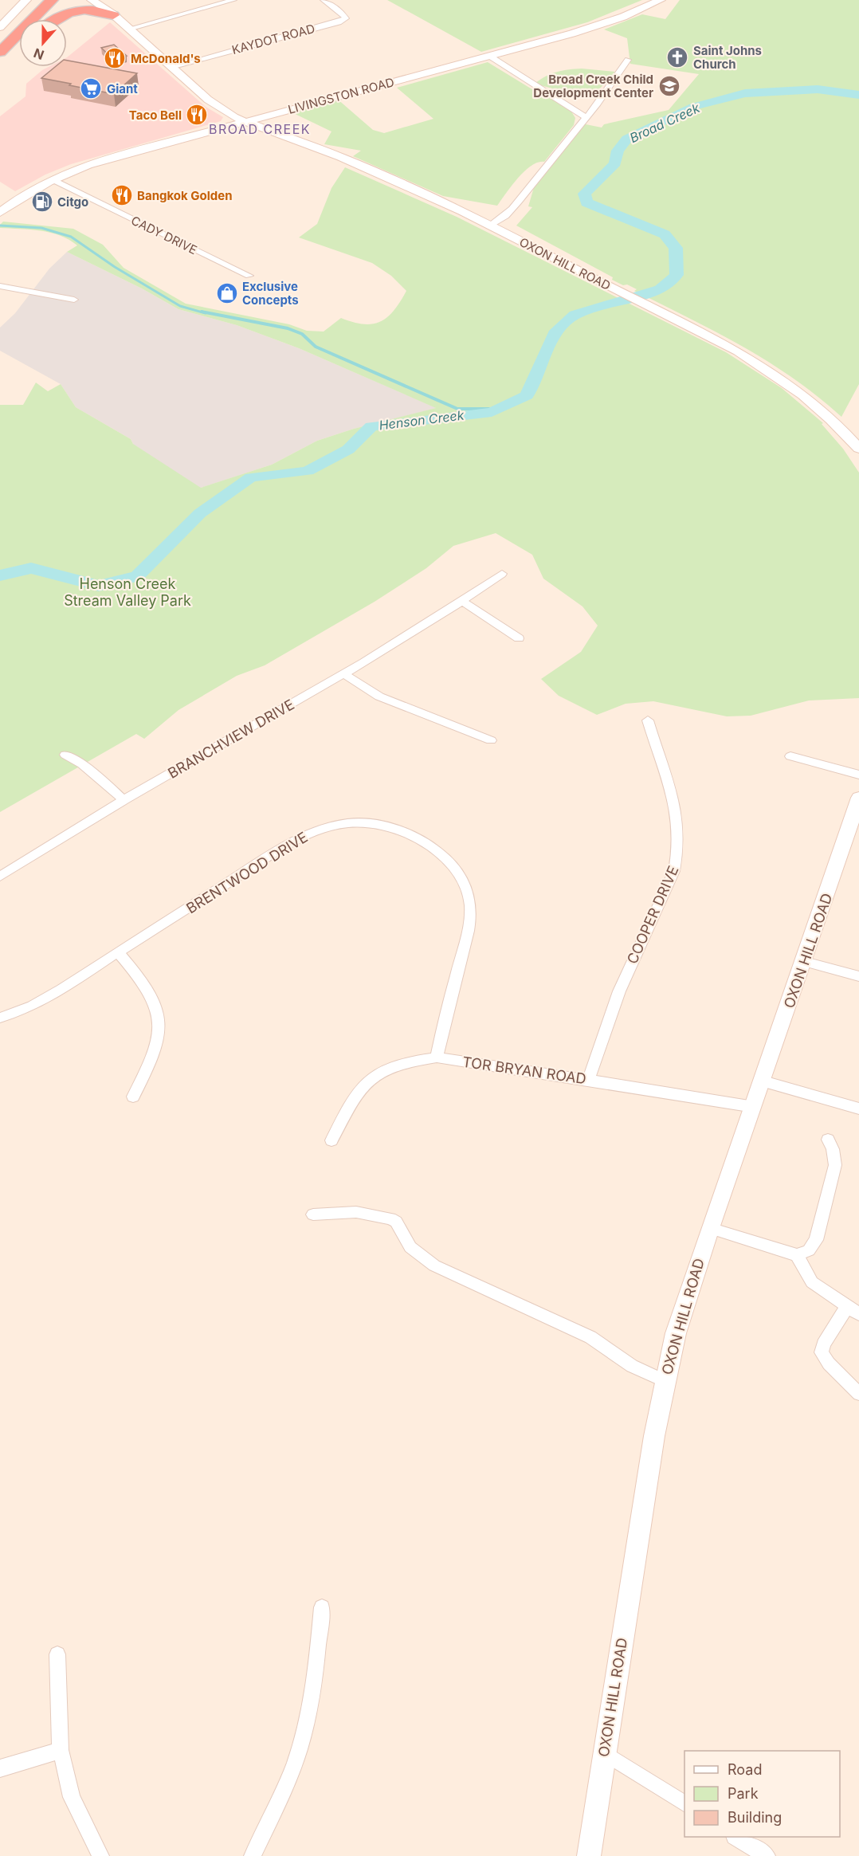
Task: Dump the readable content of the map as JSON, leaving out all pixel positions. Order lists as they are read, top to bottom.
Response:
{
  "streets": {
    "main road": ["LIVINGSTON ROAD", "OXON HILL ROAD"],
    "street": [
      "KAYDOT ROAD",
      "CADY DRIVE",
      "BRANCHVIEW DRIVE",
      "BRENTWOOD DRIVE",
      "COOPER DRIVE",
      "TOR BRYAN ROAD"
    ]
  },
  "crossings": [
    ["KAYDOT ROAD", "OXON HILL ROAD"],
    ["LIVINGSTON ROAD", "CADY DRIVE"],
    ["LIVINGSTON ROAD", "OXON HILL ROAD"],
    ["OXON HILL ROAD", "TOR BRYAN ROAD"],
    ["BRENTWOOD DRIVE", "TOR BRYAN ROAD"],
    ["COOPER DRIVE", "TOR BRYAN ROAD"]
  ],
  "districts": ["BROAD CREEK"],
  "water": ["Broad Creek", "Henson Creek"],
  "parks": ["Henson Creek Stream Valley Park"],
  "places": {
    "church": ["Saint Johns Church"],
    "restaurant": ["McDonald's", "Taco Bell", "Bangkok Golden"],
    "school or university": ["Broad Creek Child Development Center"],
    "supermarket": ["Giant"],
    "fuel station": ["Citgo"],
    "shop": ["Exclusive Concepts"]
  },
  "legend": ["Road", "Park", "Building"],
  "north": "bottom"
}
